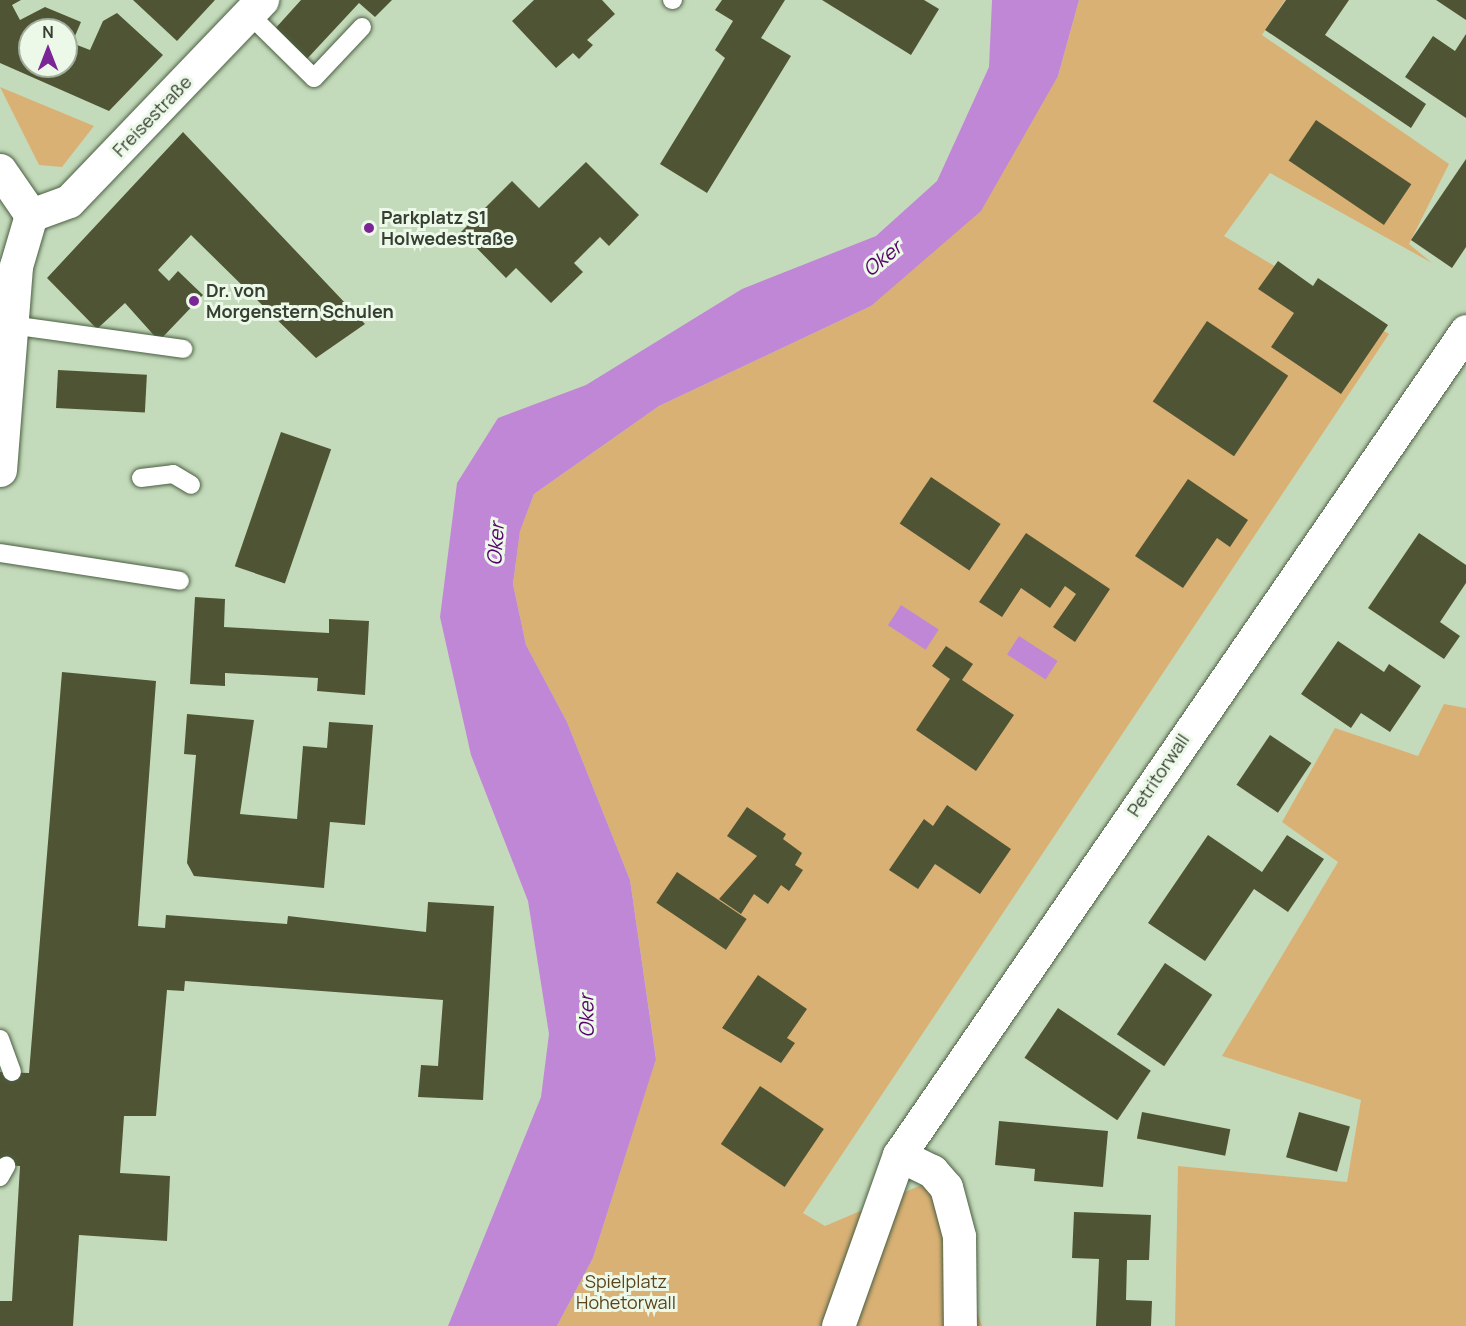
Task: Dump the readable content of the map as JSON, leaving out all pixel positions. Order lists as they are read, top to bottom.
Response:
{
  "streets": {
    "street": ["Freisestraße", "Petritorwall"]
  },
  "water": ["Oker"],
  "parks": ["Spielplatz Hohetorwall"],
  "places": ["Parkplatz S1 Holwedestraße", "Dr. von Morgenstern Schulen"],
  "north": "top"
}
